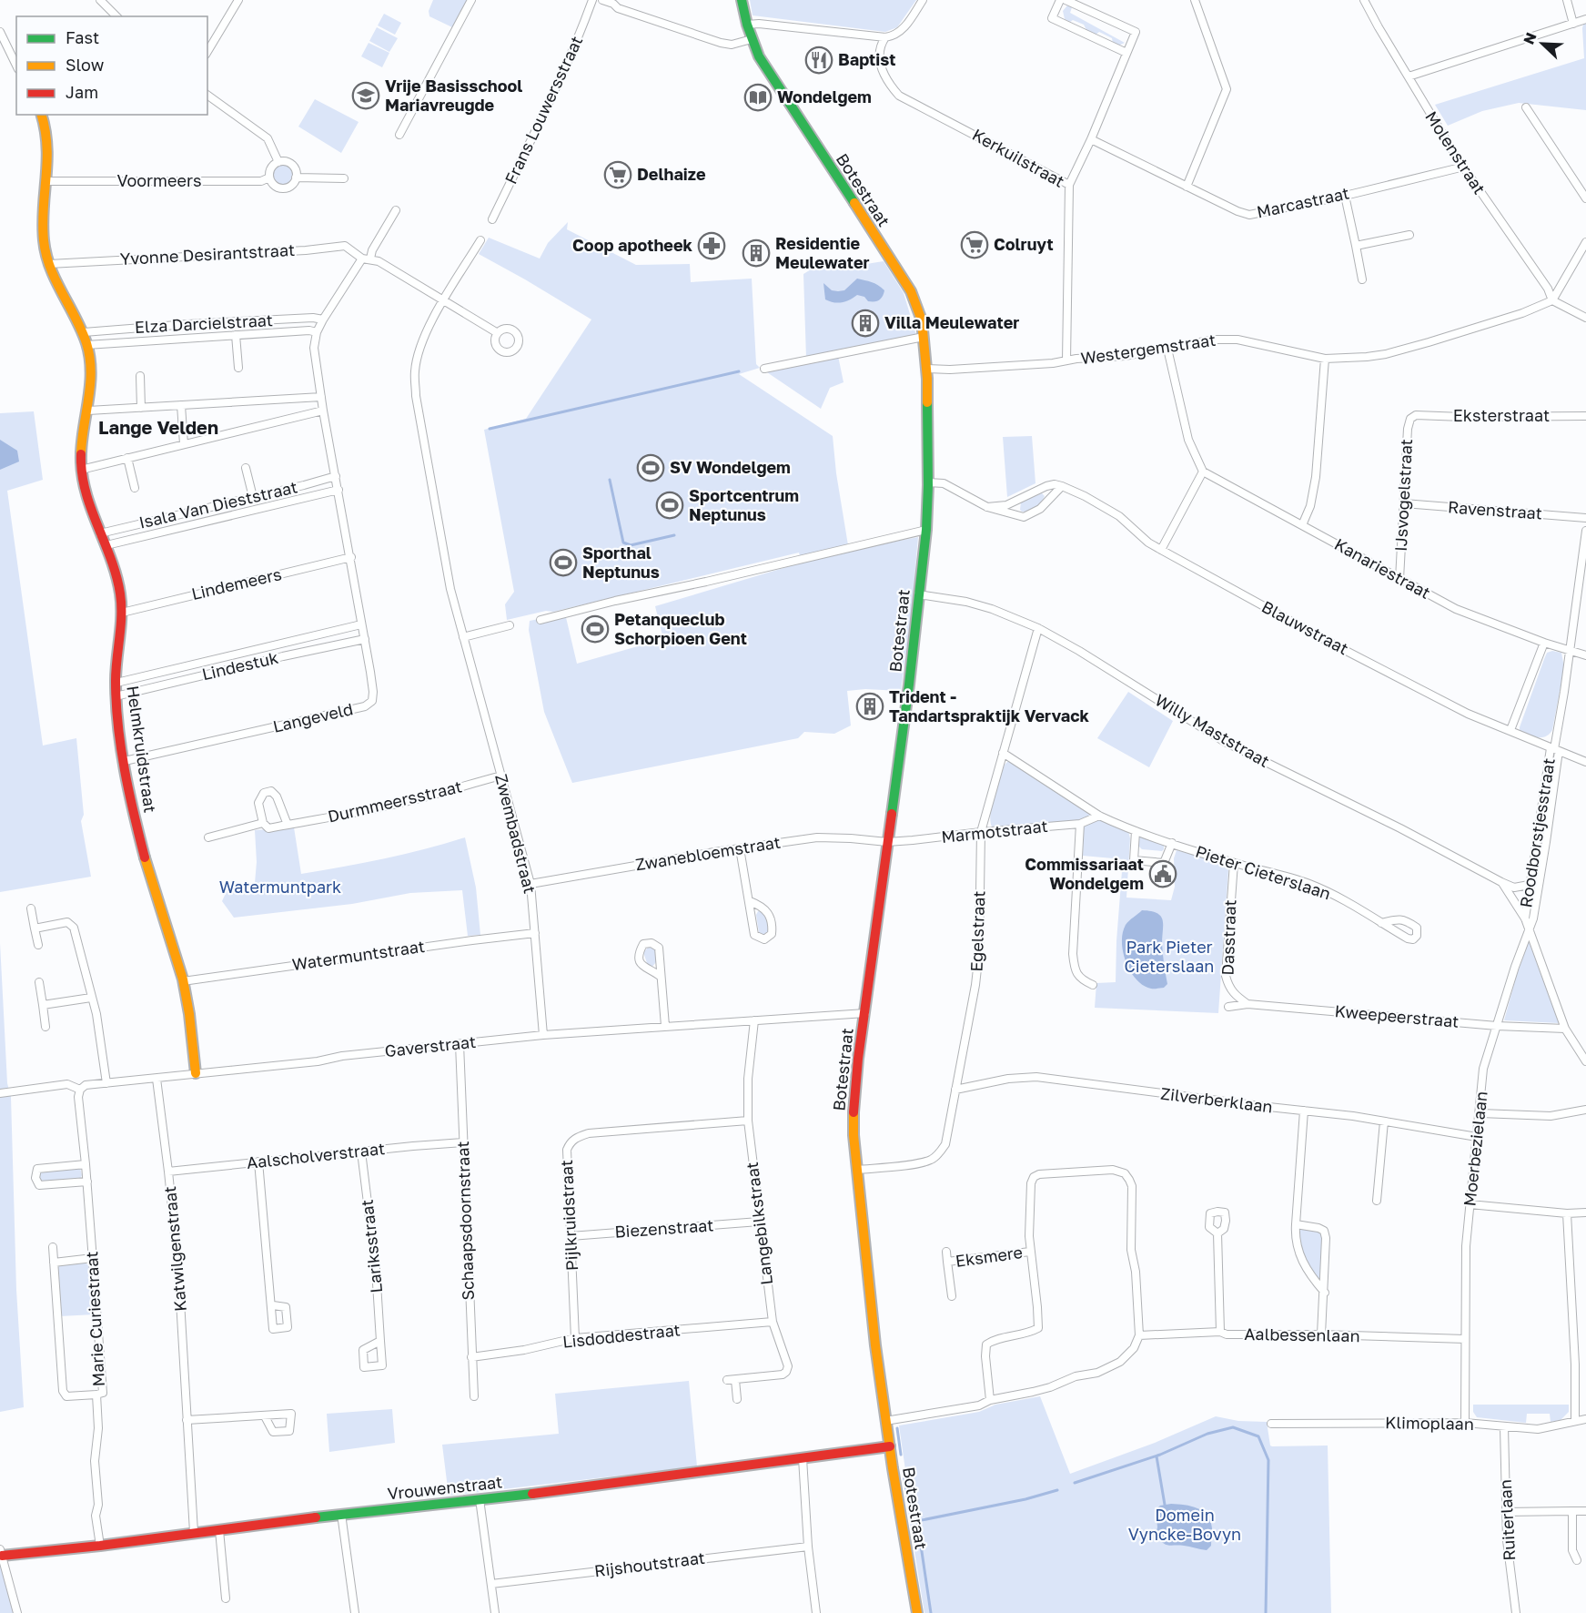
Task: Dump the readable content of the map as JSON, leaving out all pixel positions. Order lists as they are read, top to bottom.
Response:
{
  "streets": {
    "street": [
      "Frans Louwersstraat",
      "Molenstraat",
      "Kerkuilstraat",
      "Voormeers",
      "Botestraat",
      "Marcastraat",
      "Yvonne Desirantstraat",
      "Elza Darcielstraat",
      "Westergemstraat",
      "Eksterstraat",
      "IJsvogelstraat",
      "Isala Van Dieststraat",
      "Ravenstraat",
      "Kanariestraat",
      "Lindemeers",
      "Blauwstraat",
      "Lindestuk",
      "Langeveld",
      "Willy Maststraat",
      "Helmkruidstraat",
      "Durmmeersstraat",
      "Marmotstraat",
      "Roodborstjesstraat",
      "Zwembadstraat",
      "Zwanebloemstraat",
      "Pieter Cieterslaan",
      "Egelstraat",
      "Dasstraat",
      "Watermuntstraat",
      "Kweepeerstraat",
      "Gaverstraat",
      "Zilverberklaan",
      "Moerbezielaan",
      "Aalscholverstraat",
      "Pijlkruidstraat",
      "Schaapsdoornstraat",
      "Langebilkstraat",
      "Biezenstraat",
      "Lariksstraat",
      "Katwilgenstraat",
      "Eksmere",
      "Marie Curiestraat",
      "Aalbessenlaan",
      "Lisdoddestraat",
      "Klimoplaan",
      "Vrouwenstraat",
      "Ruiterlaan",
      "Rijshoutstraat"
    ]
  },
  "crossings": [
    ["Molenstraat", "Marcastraat"],
    ["Molenstraat", "Westergemstraat"],
    ["Kerkuilstraat", "Westergemstraat"],
    ["Voormeers", "Helmkruidstraat"],
    ["Botestraat", "Westergemstraat"],
    ["Botestraat", "Willy Maststraat"],
    ["Botestraat", "Marmotstraat"],
    ["Botestraat", "Zwanebloemstraat"],
    ["Botestraat", "Egelstraat"],
    ["Botestraat", "Gaverstraat"],
    ["Botestraat", "Vrouwenstraat"],
    ["Yvonne Desirantstraat", "Helmkruidstraat"],
    ["Elza Darcielstraat", "Helmkruidstraat"],
    ["Eksterstraat", "IJsvogelstraat"],
    ["IJsvogelstraat", "Ravenstraat"],
    ["IJsvogelstraat", "Kanariestraat"],
    ["Isala Van Dieststraat", "Langeveld"],
    ["Isala Van Dieststraat", "Helmkruidstraat"],
    ["Kanariestraat", "Roodborstjesstraat"],
    ["Lindemeers", "Langeveld"],
    ["Lindemeers", "Helmkruidstraat"],
    ["Blauwstraat", "Roodborstjesstraat"],
    ["Lindestuk", "Langeveld"],
    ["Lindestuk", "Helmkruidstraat"],
    ["Langeveld", "Helmkruidstraat"],
    ["Willy Maststraat", "Roodborstjesstraat"],
    ["Willy Maststraat", "Egelstraat"],
    ["Willy Maststraat", "Kweepeerstraat"],
    ["Willy Maststraat", "Moerbezielaan"],
    ["Helmkruidstraat", "Watermuntstraat"],
    ["Helmkruidstraat", "Gaverstraat"],
    ["Durmmeersstraat", "Zwembadstraat"],
    ["Marmotstraat", "Zwanebloemstraat"],
    ["Marmotstraat", "Pieter Cieterslaan"],
    ["Marmotstraat", "Egelstraat"],
    ["Roodborstjesstraat", "Moerbezielaan"],
    ["Zwembadstraat", "Zwanebloemstraat"],
    ["Zwembadstraat", "Watermuntstraat"],
    ["Zwembadstraat", "Gaverstraat"],
    ["Pieter Cieterslaan", "Egelstraat"],
    ["Pieter Cieterslaan", "Dasstraat"],
    ["Egelstraat", "Zilverberklaan"],
    ["Dasstraat", "Kweepeerstraat"],
    ["Kweepeerstraat", "Moerbezielaan"],
    ["Gaverstraat", "Schaapsdoornstraat"],
    ["Gaverstraat", "Langebilkstraat"],
    ["Gaverstraat", "Katwilgenstraat"],
    ["Gaverstraat", "Marie Curiestraat"],
    ["Zilverberklaan", "Moerbezielaan"],
    ["Moerbezielaan", "Aalbessenlaan"],
    ["Moerbezielaan", "Klimoplaan"],
    ["Aalscholverstraat", "Schaapsdoornstraat"],
    ["Aalscholverstraat", "Lariksstraat"],
    ["Aalscholverstraat", "Katwilgenstraat"],
    ["Pijlkruidstraat", "Langebilkstraat"],
    ["Pijlkruidstraat", "Biezenstraat"],
    ["Pijlkruidstraat", "Lisdoddestraat"],
    ["Schaapsdoornstraat", "Lisdoddestraat"],
    ["Langebilkstraat", "Biezenstraat"],
    ["Langebilkstraat", "Lisdoddestraat"],
    ["Katwilgenstraat", "Vrouwenstraat"],
    ["Marie Curiestraat", "Vrouwenstraat"],
    ["Klimoplaan", "Ruiterlaan"]
  ],
  "districts": ["Lange Velden"],
  "parks": ["Watermuntpark", "Park Pieter Cieterslaan", "Domein Vyncke-Bovyn"],
  "places": {
    "restaurant": ["Baptist"],
    "school or university": ["Vrije Basisschool Mariavreugde"],
    "library": ["Wondelgem"],
    "supermarket": ["Delhaize", "Colruyt"],
    "pharmacy": ["Coop apotheek"],
    "building": ["Residentie Meulewater", "Villa Meulewater", "Trident - Tandartspraktijk Vervack"],
    "sports": [
      "SV Wondelgem",
      "Sportcentrum Neptunus",
      "Sporthal Neptunus",
      "Petanqueclub Schorpioen Gent"
    ],
    "public building": ["Commissariaat Wondelgem"]
  },
  "legend": ["Fast", "Slow", "Jam"],
  "north": "top left"
}
